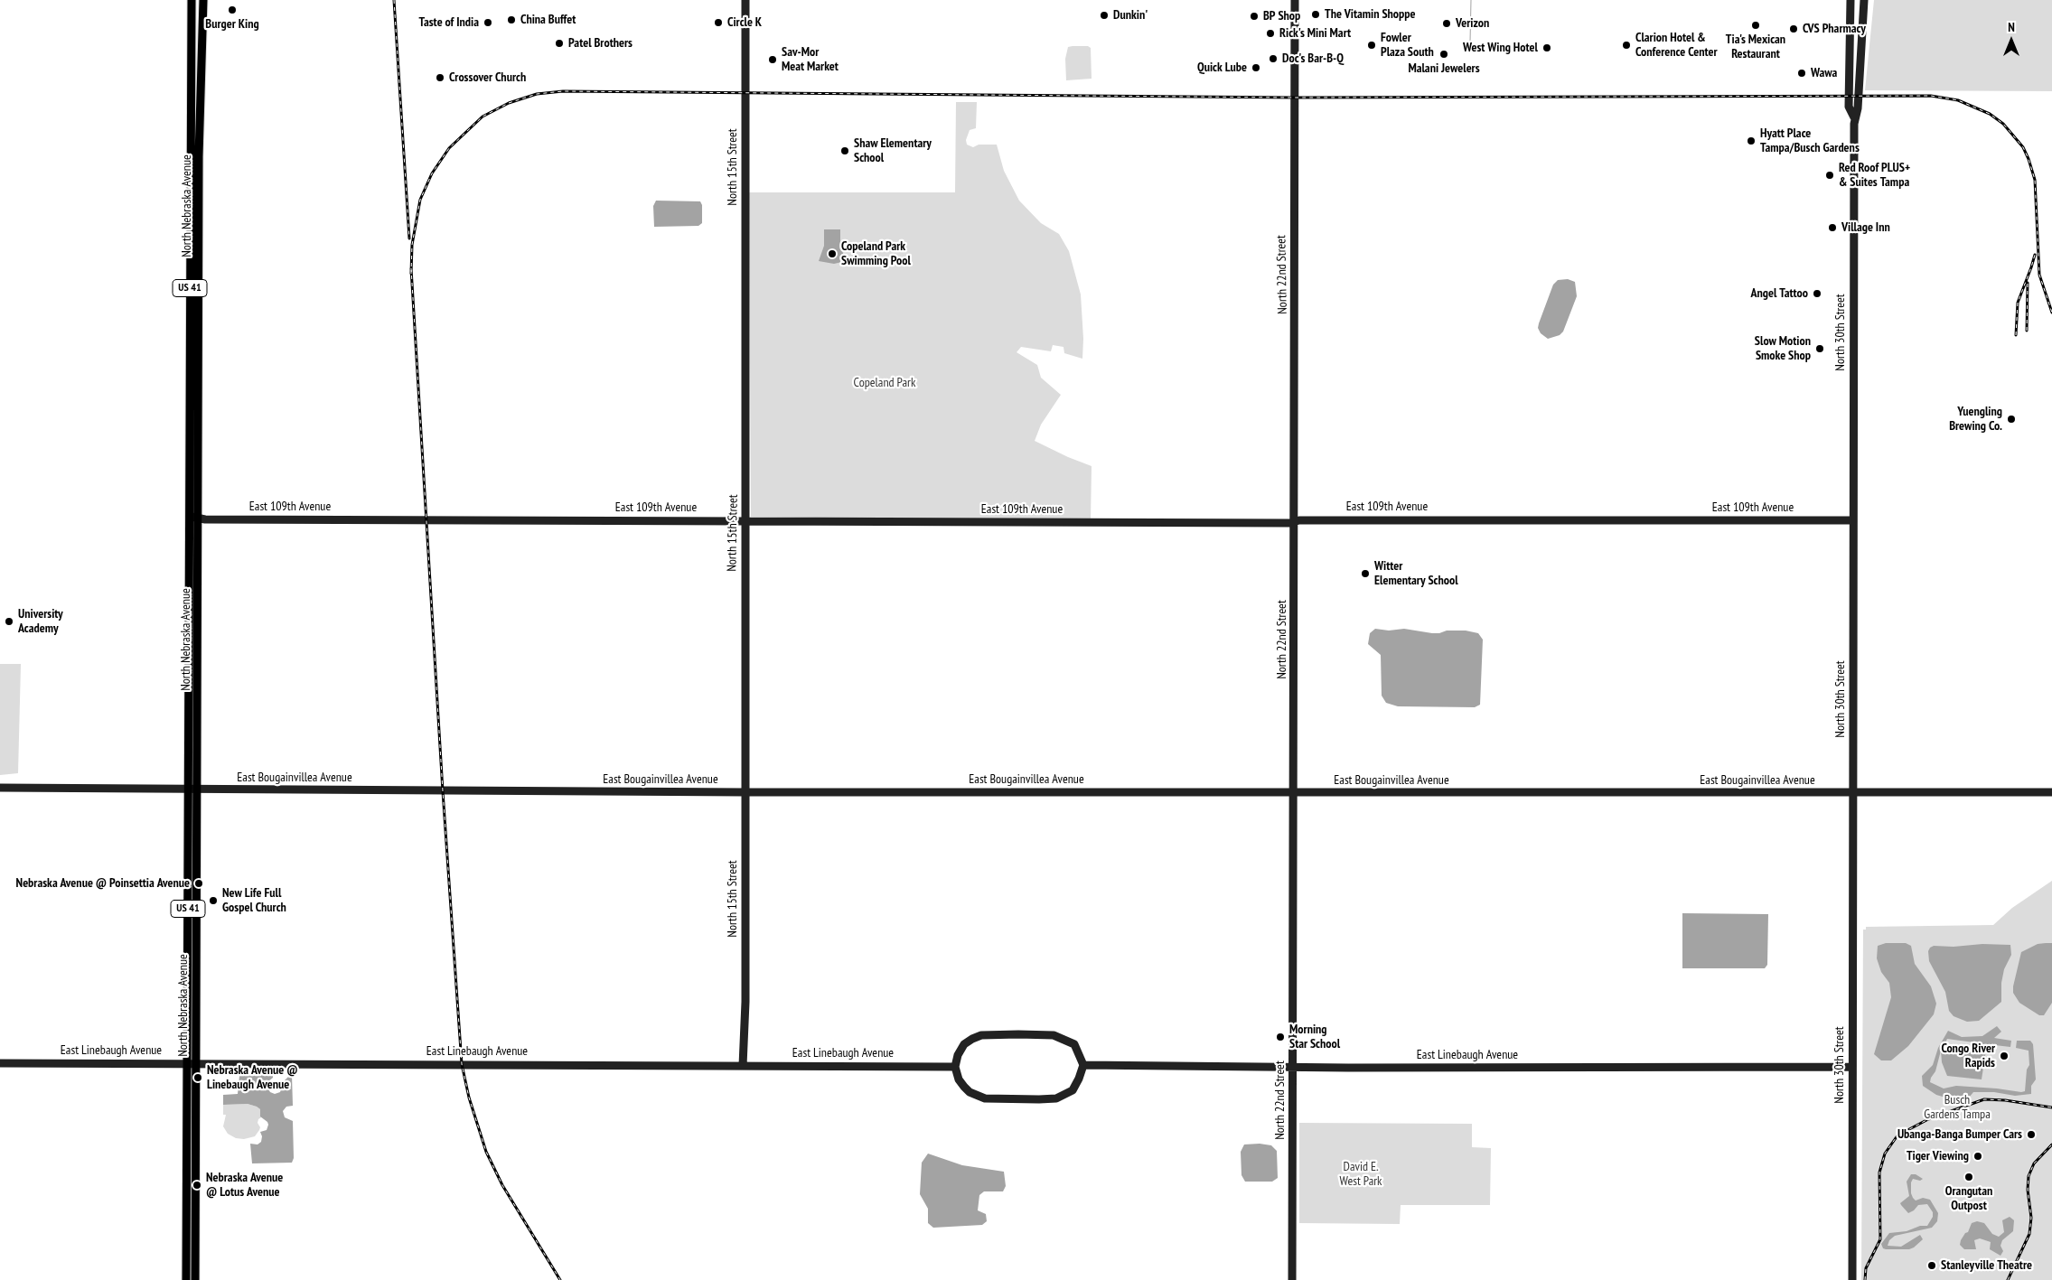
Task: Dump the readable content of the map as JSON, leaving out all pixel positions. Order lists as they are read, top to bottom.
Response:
{
  "streets": {
    "main road": ["North Nebraska Avenue", "US 41"],
    "street": [
      "North 15th Street",
      "North 22nd Street",
      "North 30th Street",
      "East 109th Avenue",
      "East Bougainvillea Avenue",
      "East Linebaugh Avenue"
    ]
  },
  "crossings": [
    ["North 15th Street", "East 109th Avenue"],
    ["North 15th Street", "East Bougainvillea Avenue"],
    ["North 15th Street", "East Linebaugh Avenue"],
    ["North Nebraska Avenue", "East 109th Avenue"],
    ["North Nebraska Avenue", "East Bougainvillea Avenue"],
    ["North Nebraska Avenue", "East Linebaugh Avenue"],
    ["North 22nd Street", "East 109th Avenue"],
    ["North 22nd Street", "East Bougainvillea Avenue"],
    ["North 22nd Street", "East Linebaugh Avenue"],
    ["North 30th Street", "East 109th Avenue"],
    ["North 30th Street", "East Bougainvillea Avenue"],
    ["North 30th Street", "East Linebaugh Avenue"]
  ],
  "parks": ["Copeland Park", "Busch Gardens Tampa", "David E. West Park"],
  "places": [
    "Burger King",
    "The Vitamin Shoppe",
    "Dunkin'",
    "BP Shop",
    "China Buffet",
    "Taste of India",
    "Circle K",
    "Verizon",
    "Tia's Mexican Restaurant",
    "CVS Pharmacy",
    "Rick's Mini Mart",
    "Patel Brothers",
    "Fowler Plaza South",
    "Clarion Hotel & Conference Center",
    "West Wing Hotel",
    "Malani Jewelers",
    "Doc's Bar-B-Q",
    "Sav-Mor Meat Market",
    "Quick Lube",
    "Wawa",
    "Crossover Church",
    "Hyatt Place Tampa/Busch Gardens",
    "Shaw Elementary School",
    "Red Roof PLUS+ & Suites Tampa",
    "Village Inn",
    "Copeland Park Swimming Pool",
    "Angel Tattoo",
    "Slow Motion Smoke Shop",
    "Yuengling Brewing Co.",
    "Witter Elementary School",
    "University Academy",
    "Nebraska Avenue @ Poinsettia Avenue",
    "New Life Full Gospel Church",
    "Morning Star School",
    "Congo River Rapids",
    "Nebraska Avenue @ Linebaugh Avenue",
    "Ubanga-Banga Bumper Cars",
    "Tiger Viewing",
    "Orangutan Outpost",
    "Nebraska Avenue @ Lotus Avenue",
    "Stanleyville Theatre"
  ],
  "north": "top"
}
